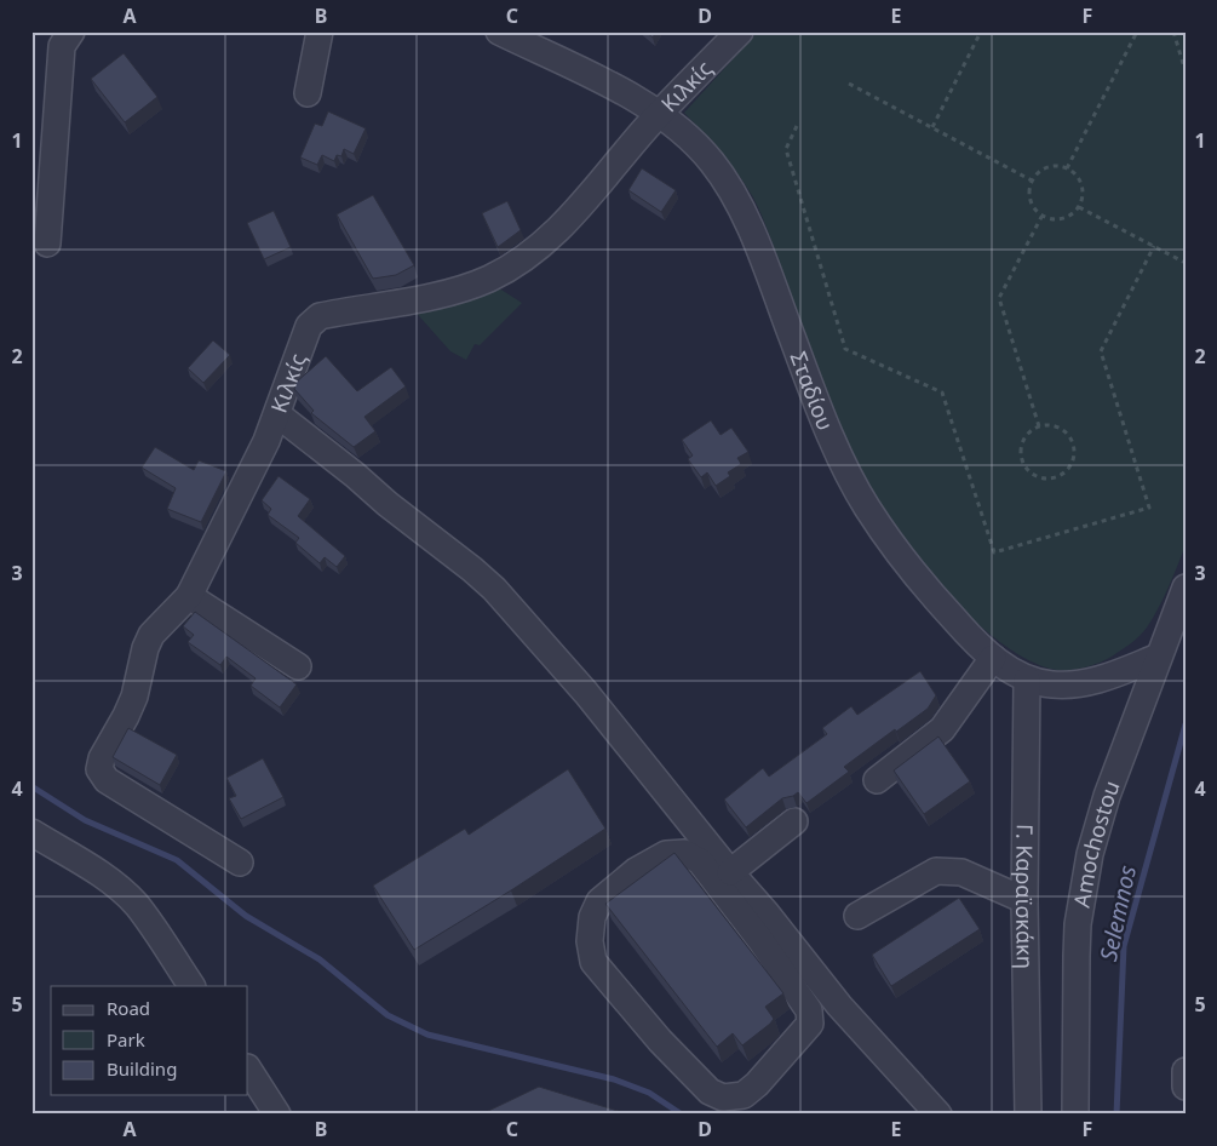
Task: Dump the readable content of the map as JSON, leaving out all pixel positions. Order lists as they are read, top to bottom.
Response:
{
  "streets": {
    "street": [
      "Κιλκίς",
      "Σταδίου",
      "Amochostou",
      "Γ. Καραϊσκάκη"
    ]
  },
  "crossings": [
    ["Κιλκίς", "Σταδίου"],
    ["Σταδίου", "Amochostou"],
    ["Σταδίου", "Γ. Καραϊσκάκη"]
  ],
  "water": ["Selemnos"],
  "legend": ["Road", "Park", "Building"],
  "grid": {
    "columns": [
      "A",
      "B",
      "C",
      "D",
      "E",
      "F"
    ],
    "rows": [
      "1",
      "2",
      "3",
      "4",
      "5"
    ]
  }
}
